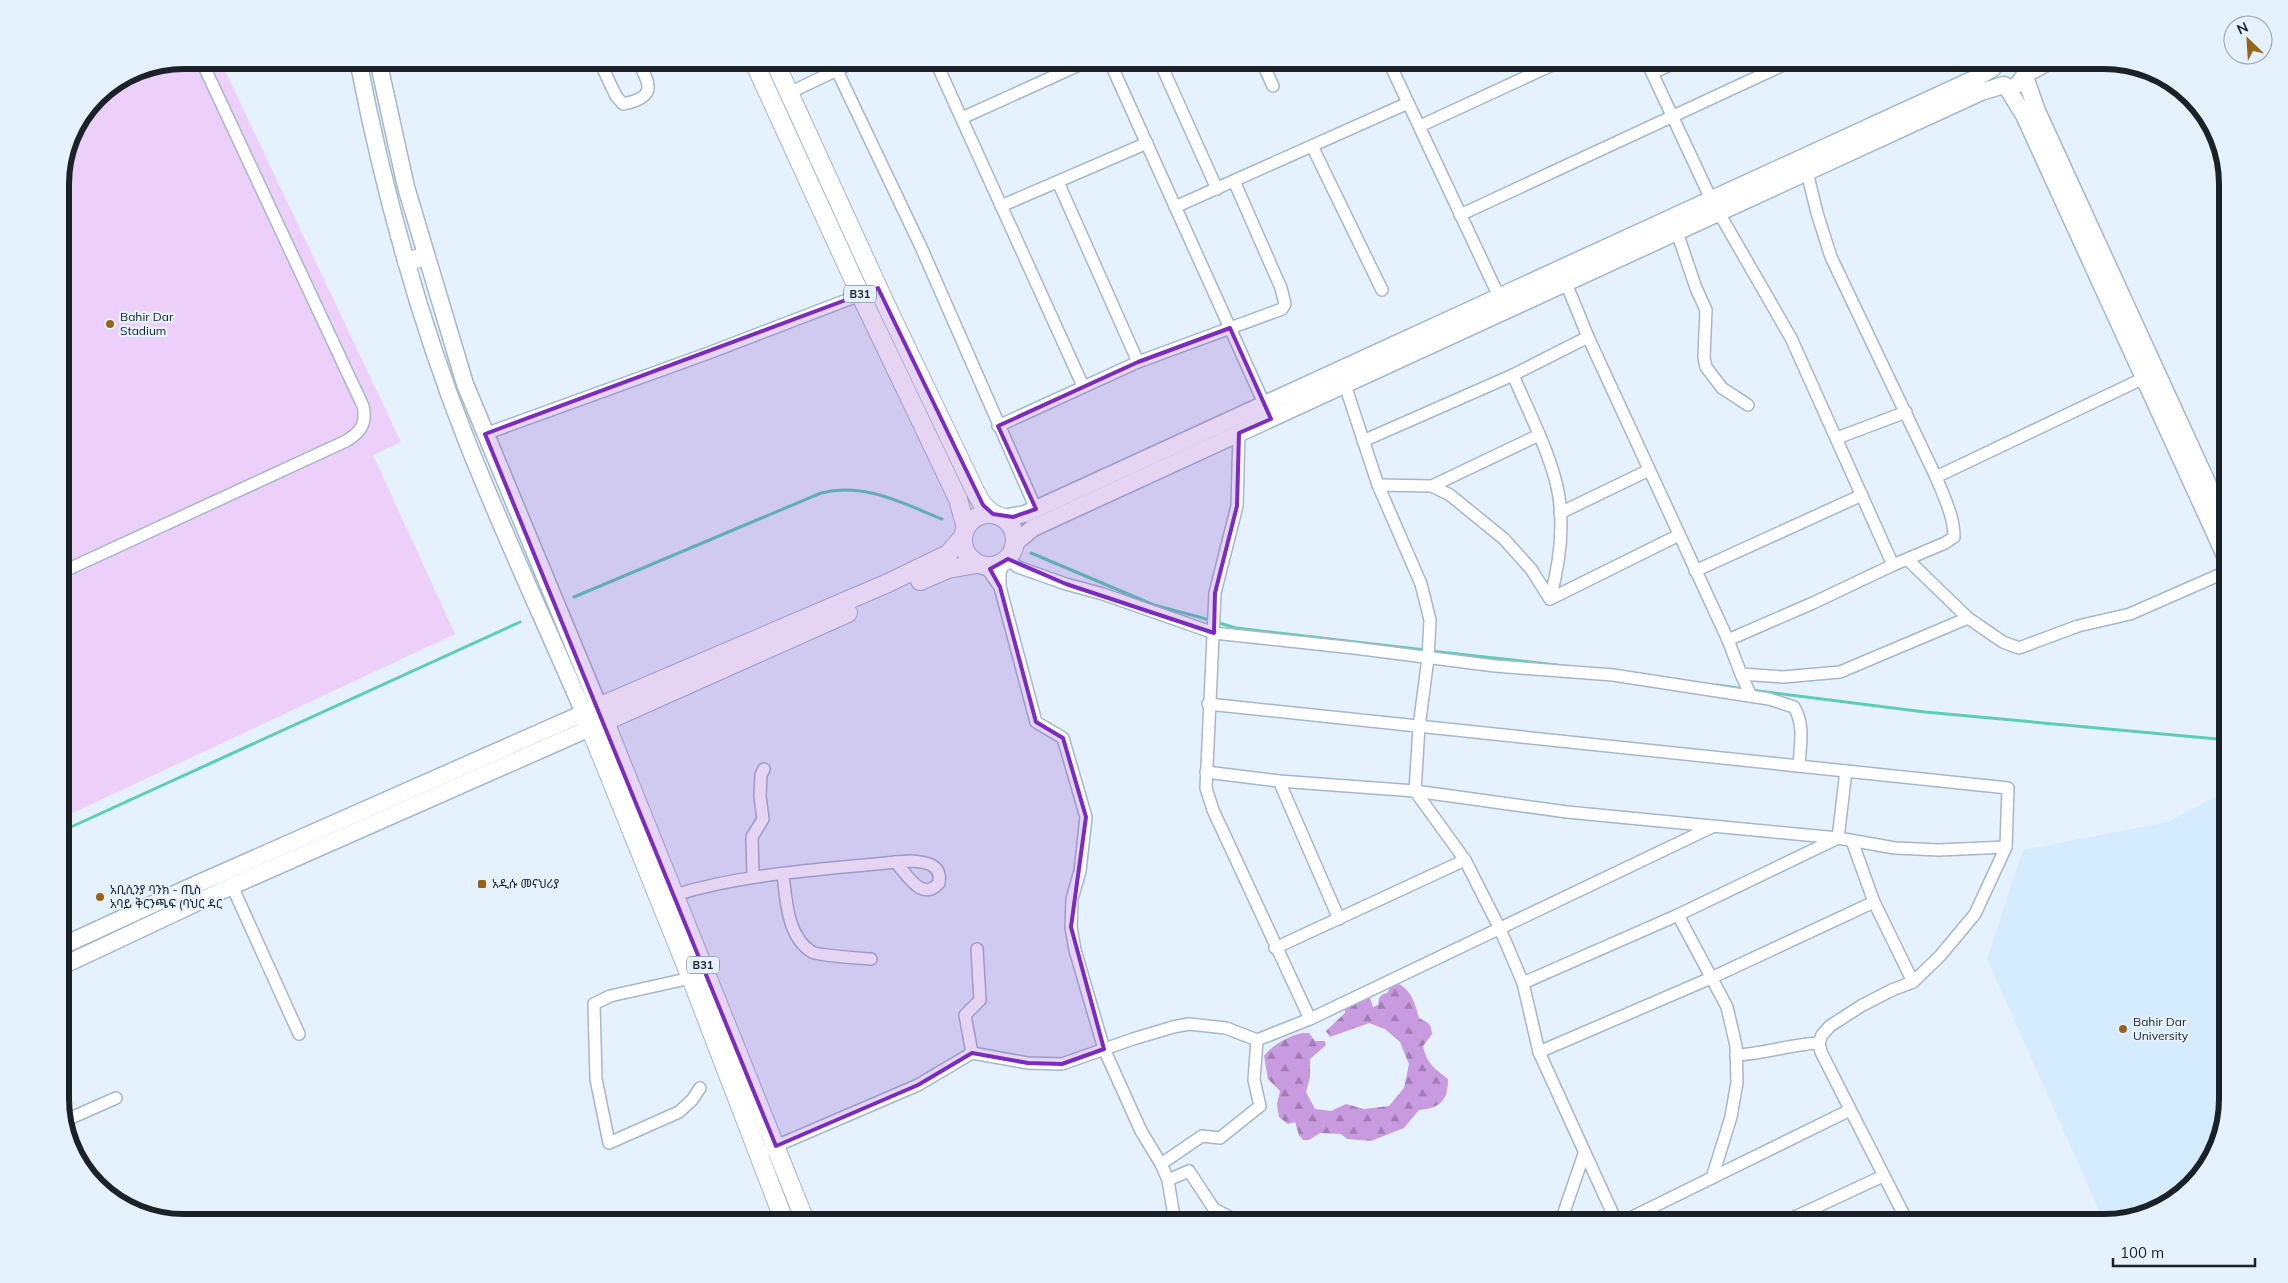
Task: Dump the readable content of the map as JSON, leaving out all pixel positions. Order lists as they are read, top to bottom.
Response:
{
  "streets": {
    "main road": ["B31"]
  },
  "places": {
    "other": ["Bahir Dar Stadium", "አቢሲንያ ባንክ - ጢስ አባይ ቅርንጫፍ (ባህር ዳር", "Bahir Dar University"],
    "transit": ["አዲሱ መናህሪያ"]
  },
  "scale_bar": "100 m",
  "north": "top left"
}
